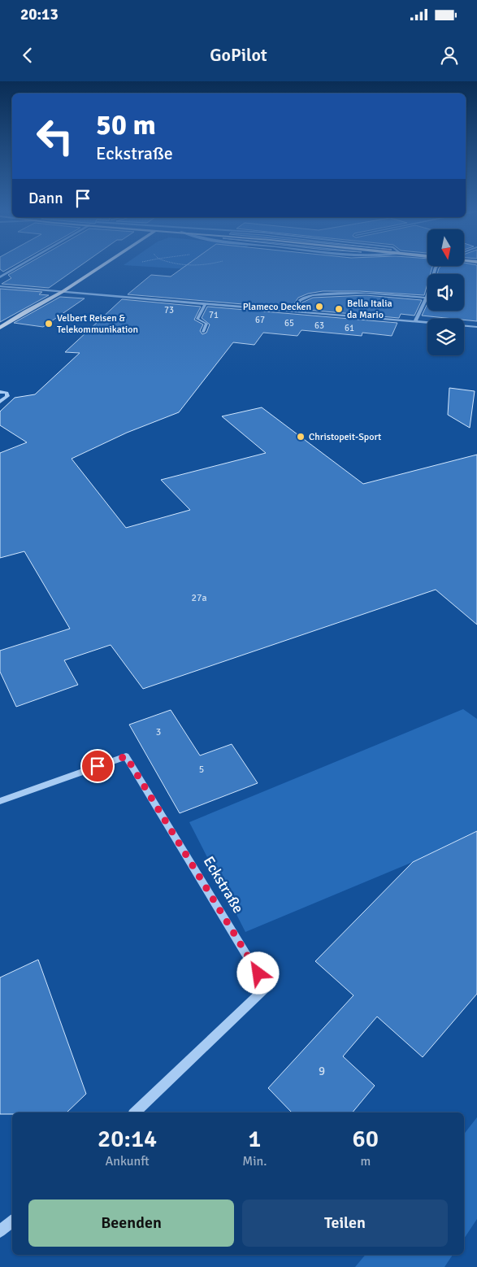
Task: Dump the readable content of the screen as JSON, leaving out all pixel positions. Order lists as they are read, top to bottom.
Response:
{
  "streets": {
    "street": ["Eckstraße"]
  },
  "places": [
    "Plameco Decken",
    "Bella Italia da Mario",
    "Velbert Reisen & Telekommunikation",
    "Christopeit-Sport"
  ],
  "house_numbers": [
    "73",
    "71",
    "67",
    "65",
    "63",
    "61",
    "27a",
    "3",
    "5",
    "9"
  ],
  "north": "bottom",
  "page": {
    "status": "20:13",
    "header": "GoPilot",
    "turn": ["50 m", "Eckstraße"],
    "then": "Dann",
    "eta": [
      "20:14",
      "Ankunft",
      "1",
      "Min.",
      "60",
      "m"
    ],
    "buttons": ["Beenden", "Teilen"]
  }
}
